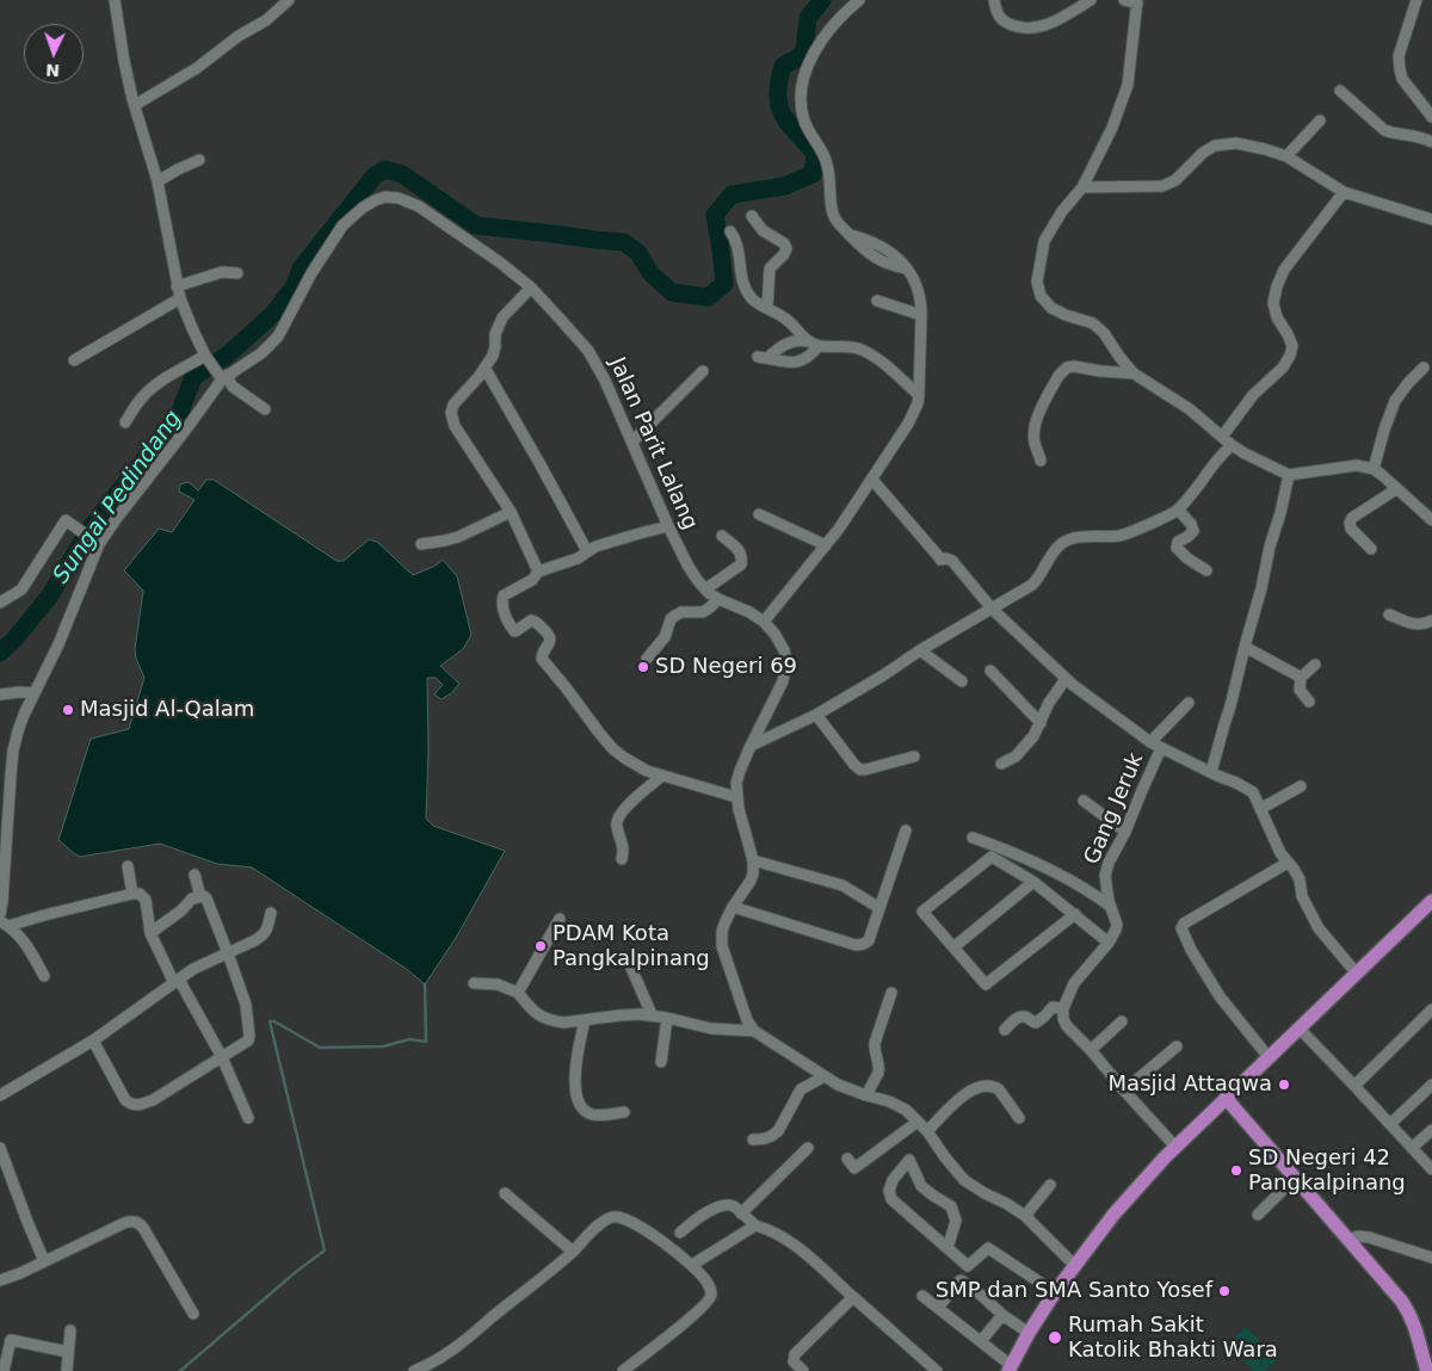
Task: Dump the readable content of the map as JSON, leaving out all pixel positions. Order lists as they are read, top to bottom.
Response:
{
  "streets": {
    "street": ["Jalan Parit Lalang", "Gang Jeruk"]
  },
  "water": ["Sungai Pedindang"],
  "places": [
    "SD Negeri 69",
    "Masjid Al-Qalam",
    "PDAM Kota Pangkalpinang",
    "Masjid Attaqwa",
    "SD Negeri 42 Pangkalpinang",
    "SMP dan SMA Santo Yosef",
    "Rumah Sakit Katolik Bhakti Wara"
  ],
  "north": "bottom"
}
